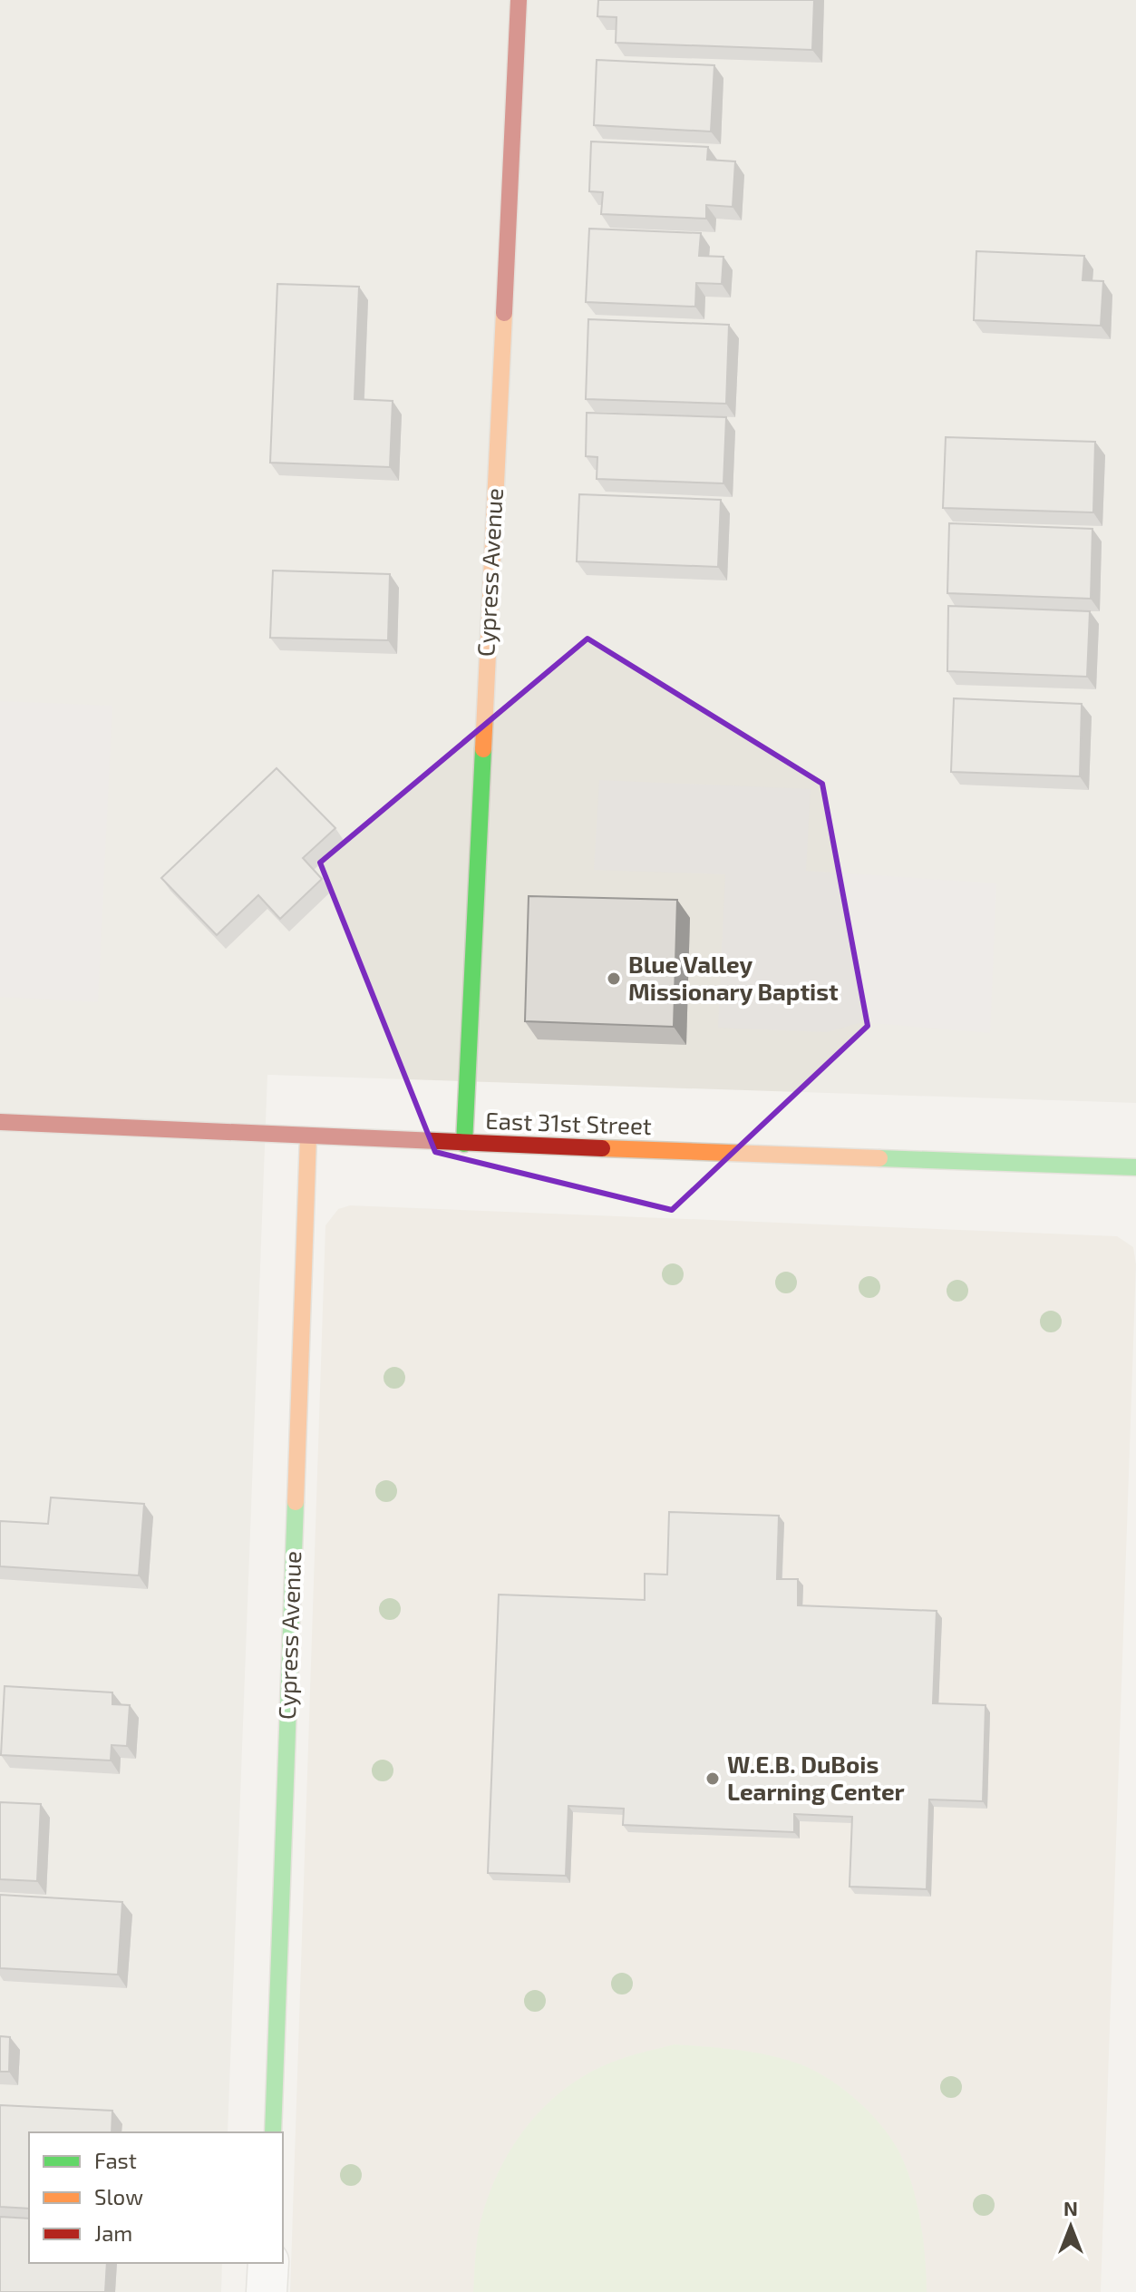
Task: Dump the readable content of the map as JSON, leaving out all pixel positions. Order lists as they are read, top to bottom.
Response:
{
  "streets": {
    "street": ["Cypress Avenue", "East 31st Street"]
  },
  "crossings": [
    ["Cypress Avenue", "East 31st Street"]
  ],
  "places": ["Blue Valley Missionary Baptist", "W.E.B. DuBois Learning Center"],
  "legend": ["Fast", "Slow", "Jam"],
  "north": "top"
}
